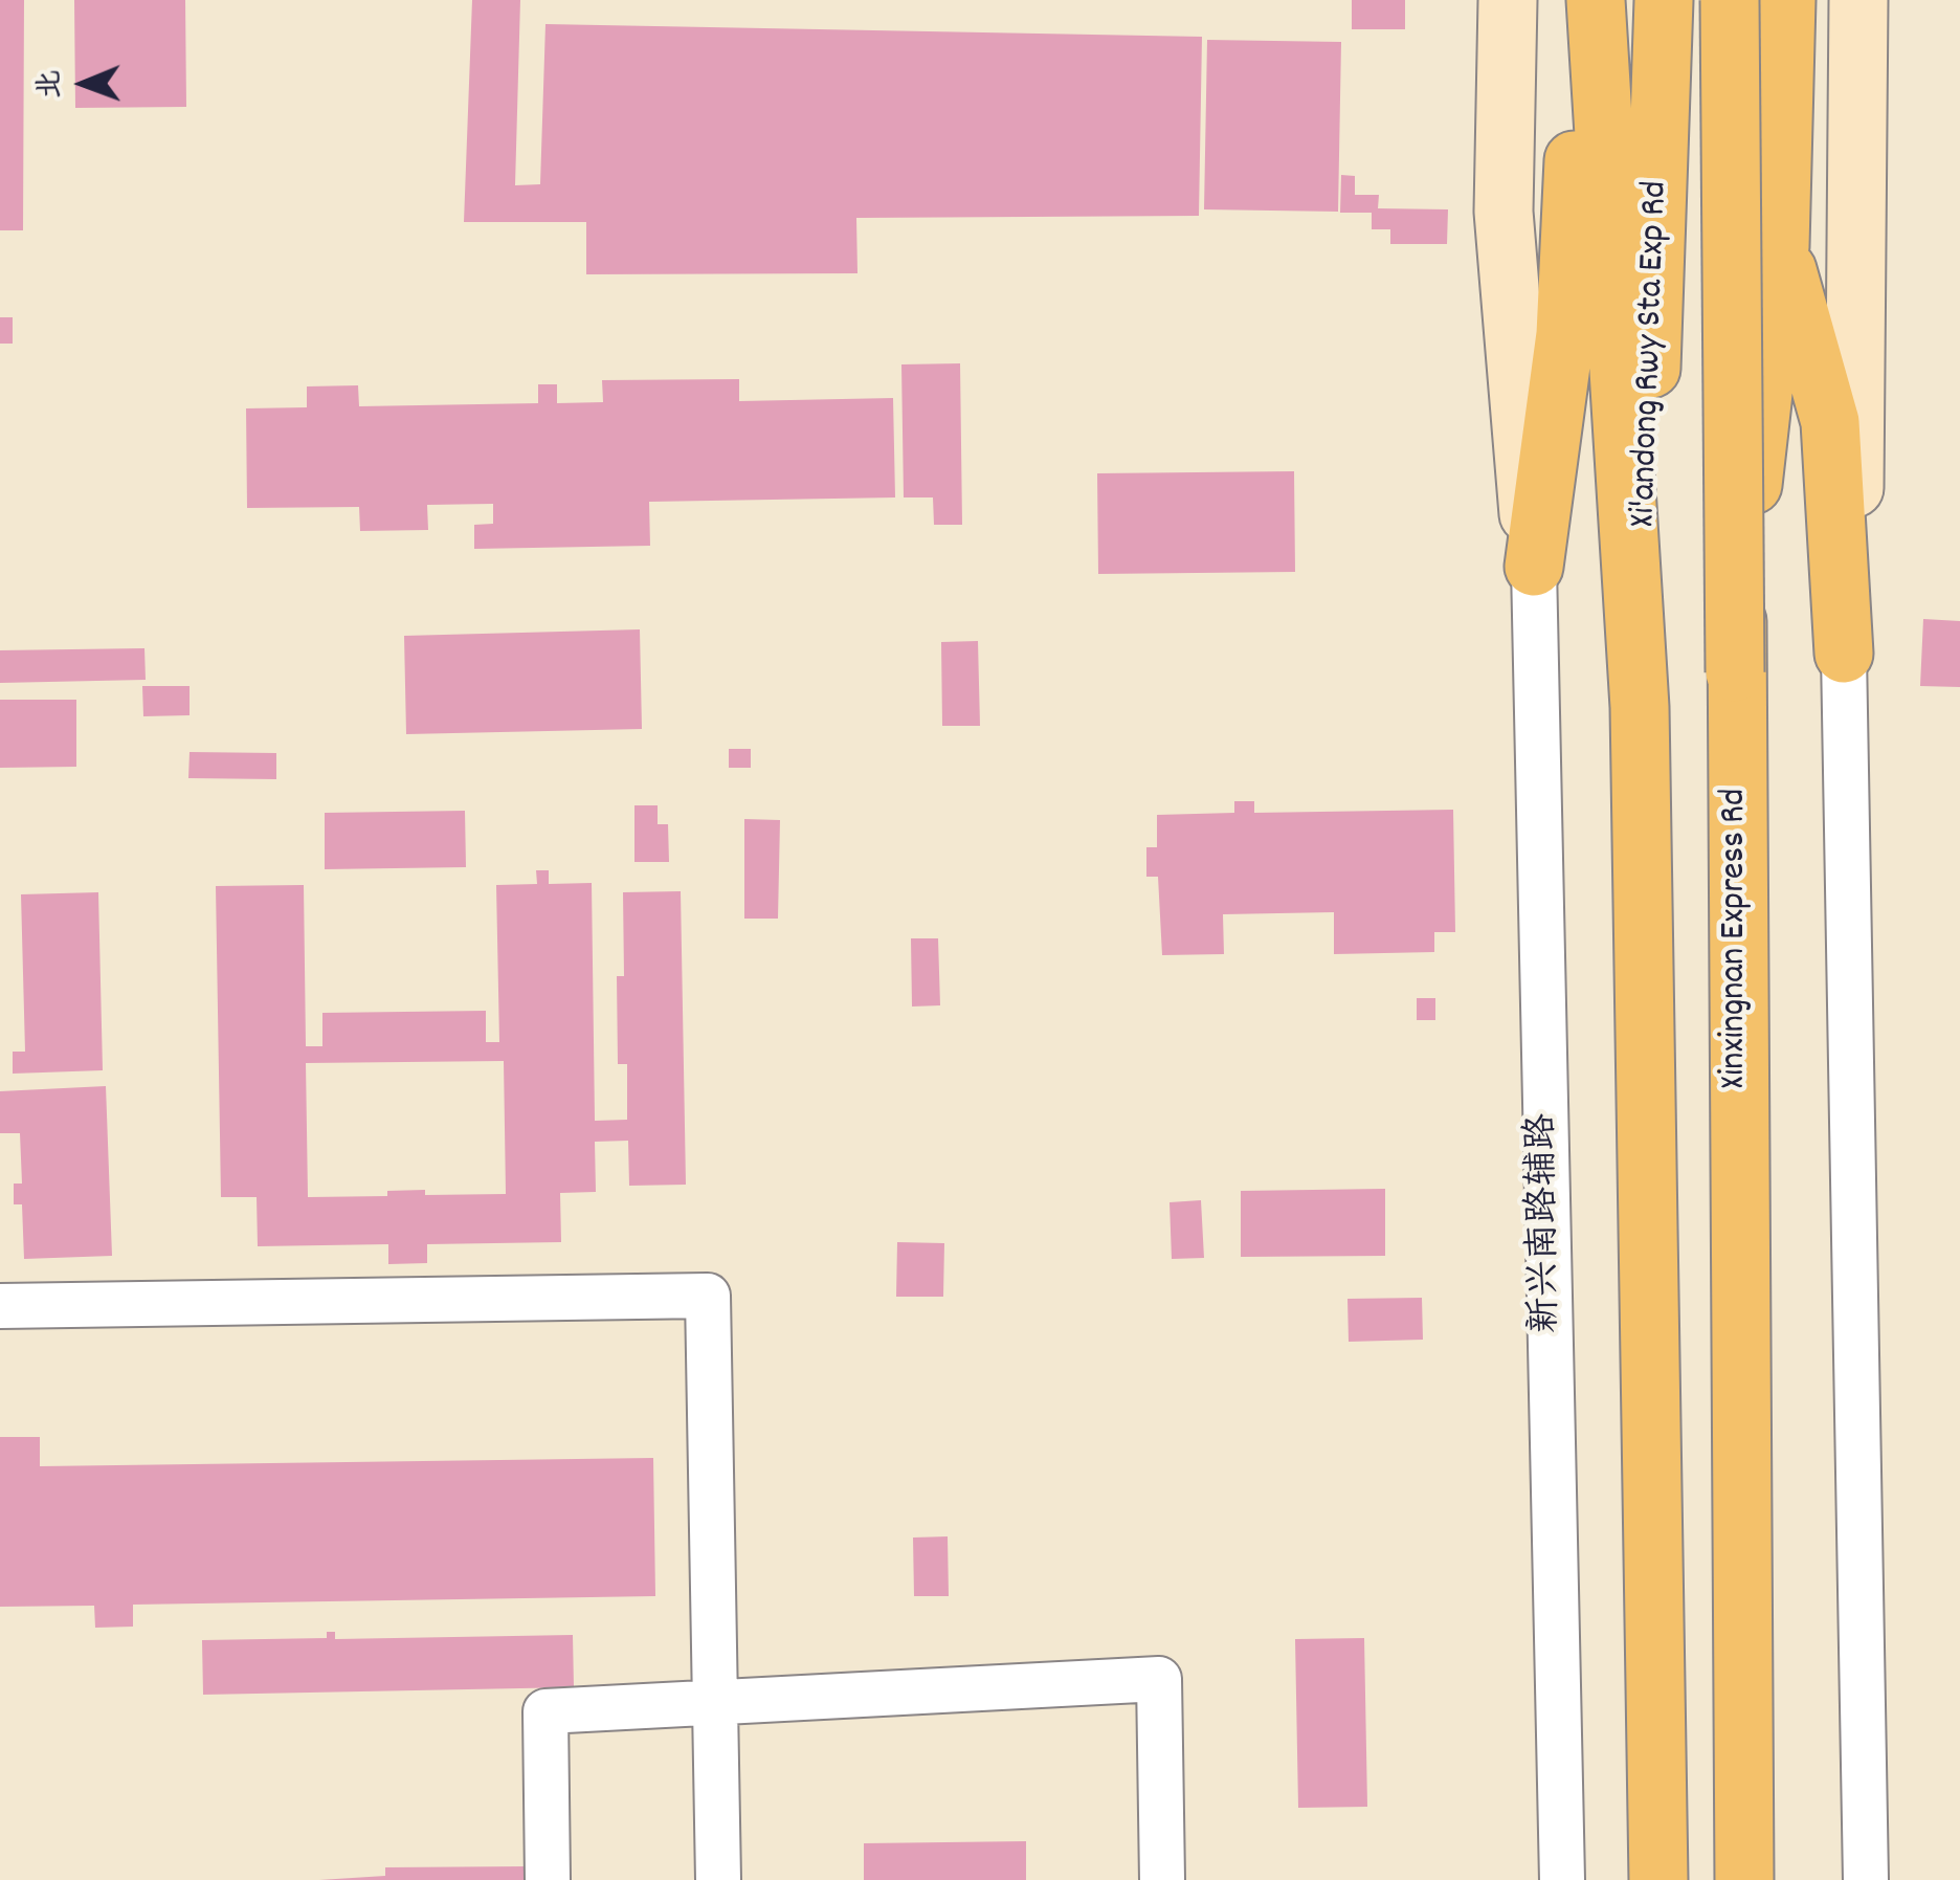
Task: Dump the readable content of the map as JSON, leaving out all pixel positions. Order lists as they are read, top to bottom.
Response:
{
  "streets": {
    "main road": ["Xi'andong Rwy Sta Exp Rd", "Xinxingnan Express Rd"],
    "street": ["新兴南路辅路"]
  },
  "crossings": [
    ["Xi'andong Rwy Sta Exp Rd", "Xinxingnan Express Rd"]
  ],
  "north": "left"
}
